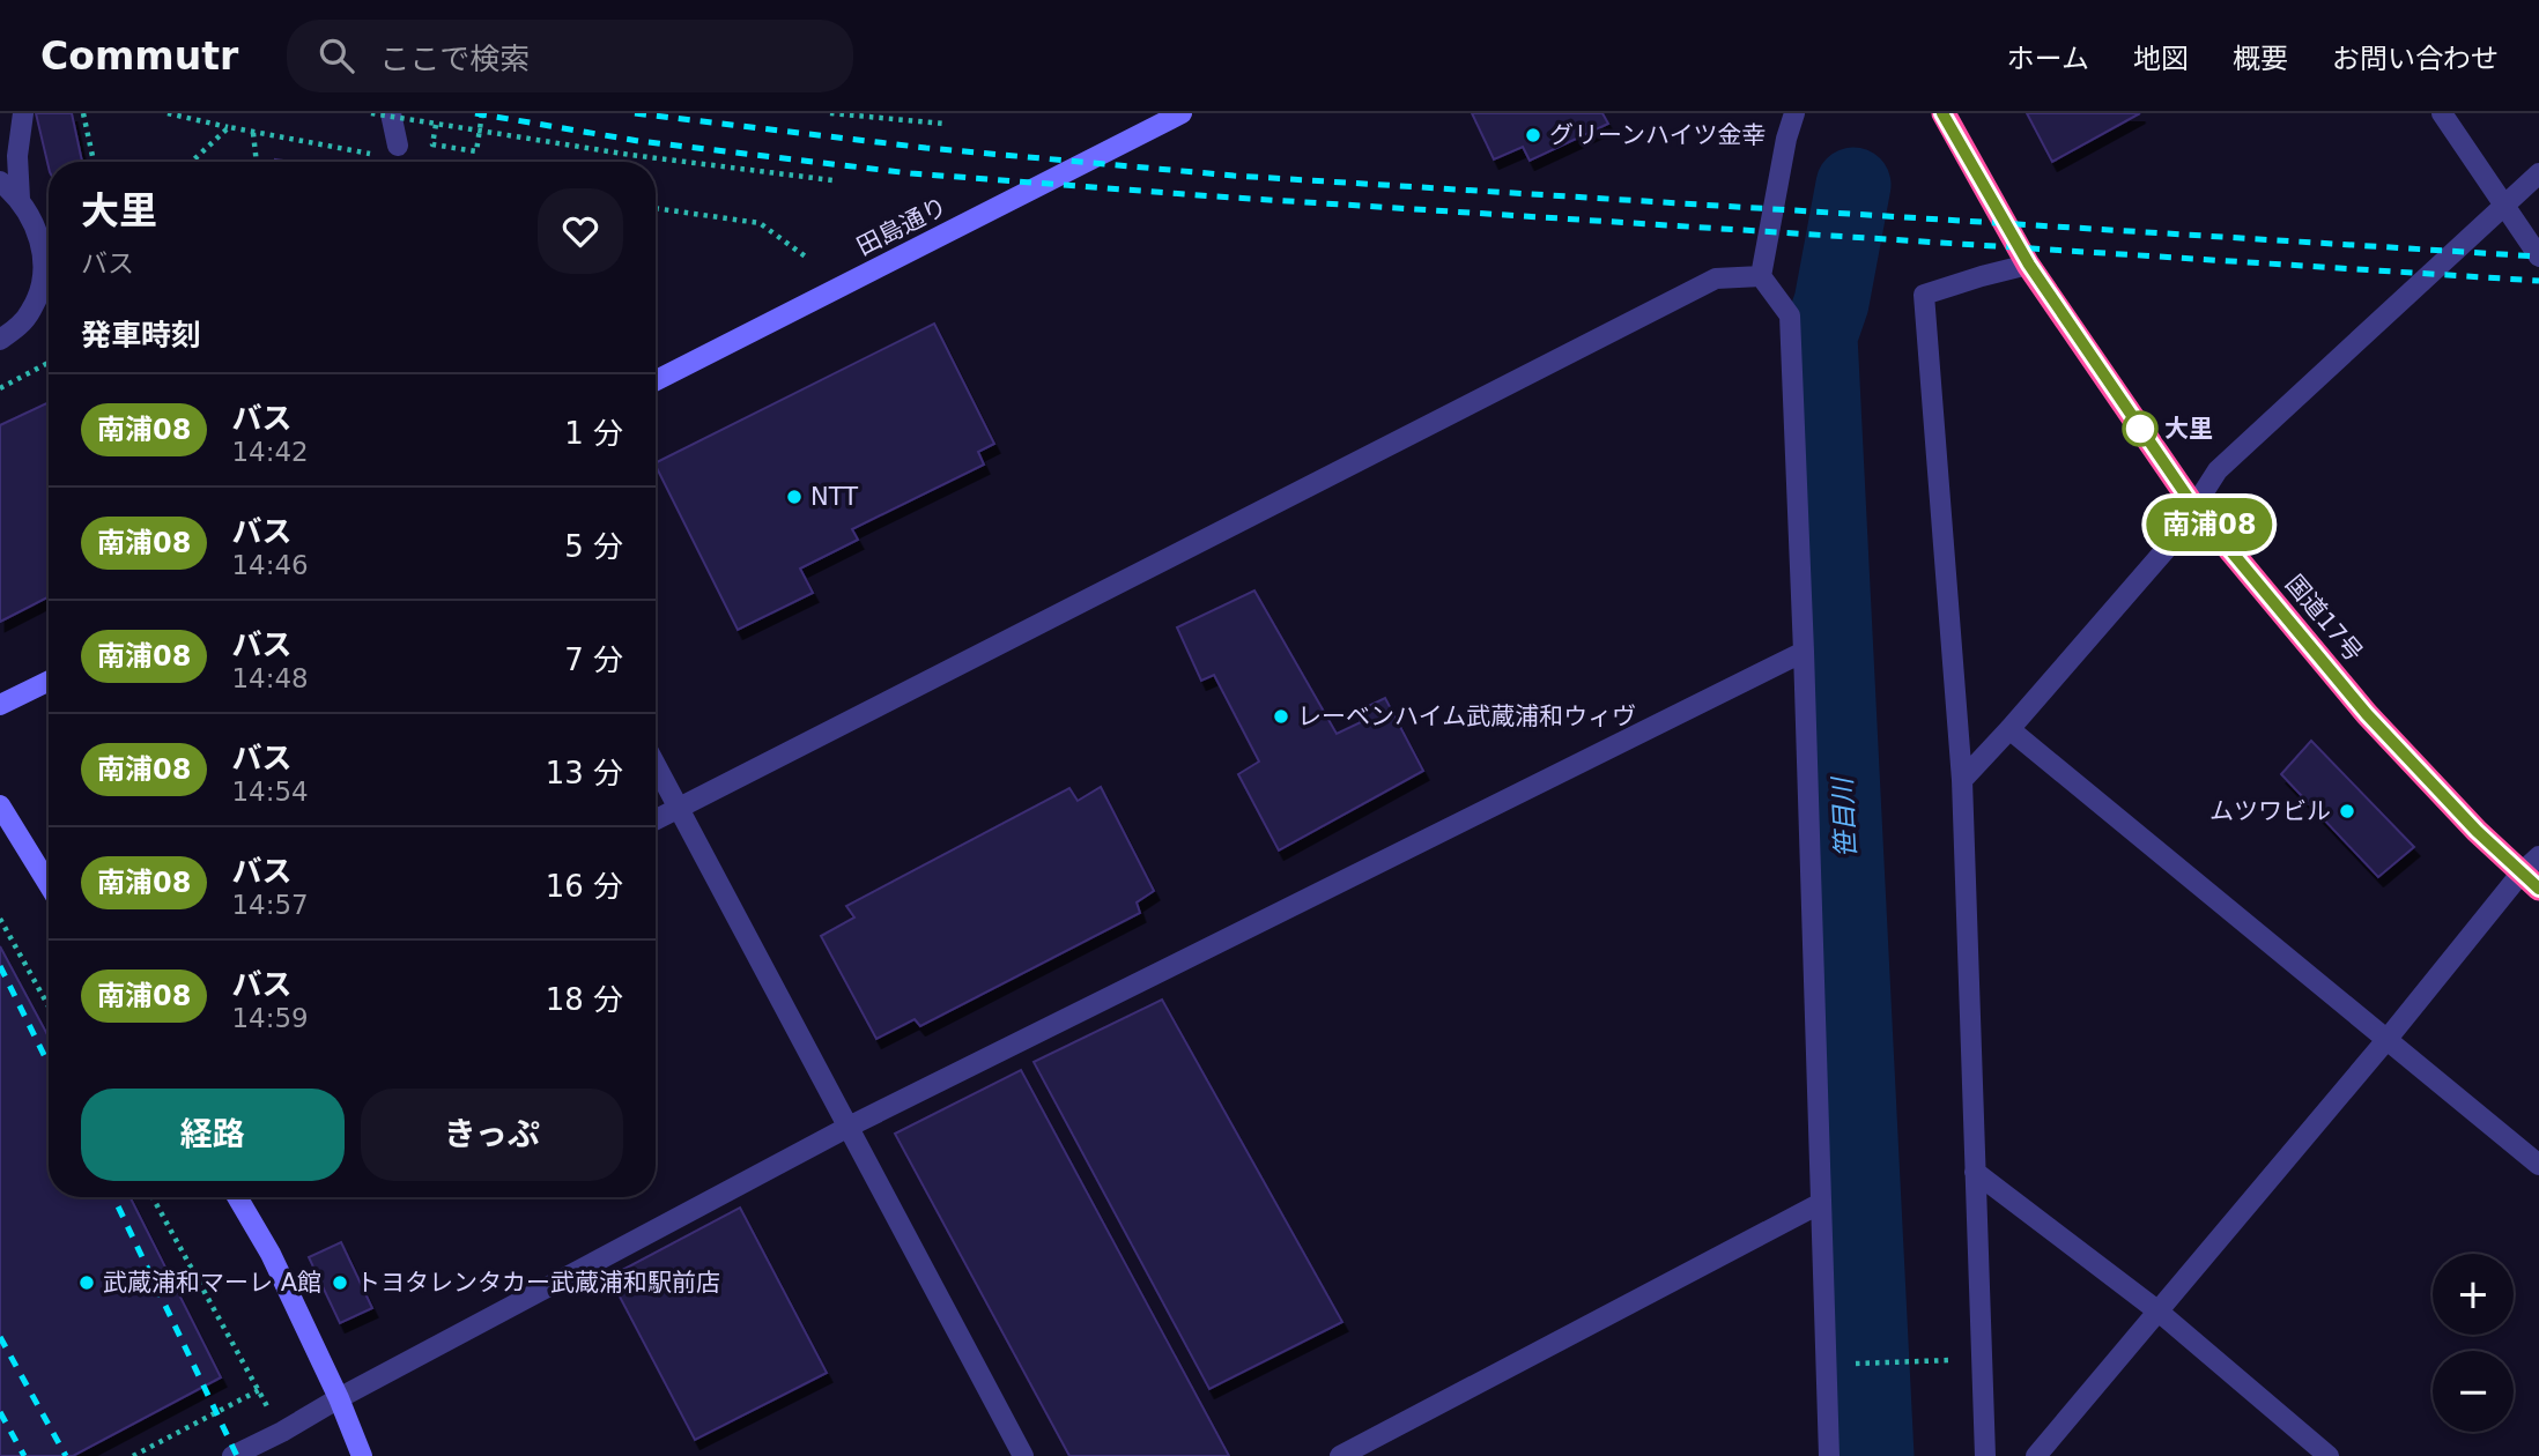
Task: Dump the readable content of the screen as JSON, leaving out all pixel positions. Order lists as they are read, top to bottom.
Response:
{
  "streets": {
    "highway": ["国道17号"],
    "main road": ["田島通り"]
  },
  "water": ["笹目川"],
  "places": [
    "グリーンハイツ金幸",
    "大里",
    "NTT",
    "レーベンハイム武蔵浦和ウィヴ",
    "ムツワビル",
    "武蔵浦和マーレ A館",
    "トヨタレンタカー武蔵浦和駅前店"
  ],
  "lines": ["bus line 南浦08"],
  "page": {
    "header": "Commutr",
    "search": "ここで検索",
    "nav": [
      "ホーム",
      "地図",
      "概要",
      "お問い合わせ"
    ],
    "on_map": "南浦08",
    "heading": [
      ["大里", "バス"],
      "発車時刻"
    ],
    "list": [
      {
        "mark": "南浦08",
        "name": "バス",
        "note": "14:42",
        "value": "1 分"
      },
      {
        "mark": "南浦08",
        "name": "バス",
        "note": "14:46",
        "value": "5 分"
      },
      {
        "mark": "南浦08",
        "name": "バス",
        "note": "14:48",
        "value": "7 分"
      },
      {
        "mark": "南浦08",
        "name": "バス",
        "note": "14:54",
        "value": "13 分"
      },
      {
        "mark": "南浦08",
        "name": "バス",
        "note": "14:57",
        "value": "16 分"
      },
      {
        "mark": "南浦08",
        "name": "バス",
        "note": "14:59",
        "value": "18 分"
      }
    ],
    "buttons": ["経路", "きっぷ"],
    "map_buttons": ["+", "−"]
  }
}
